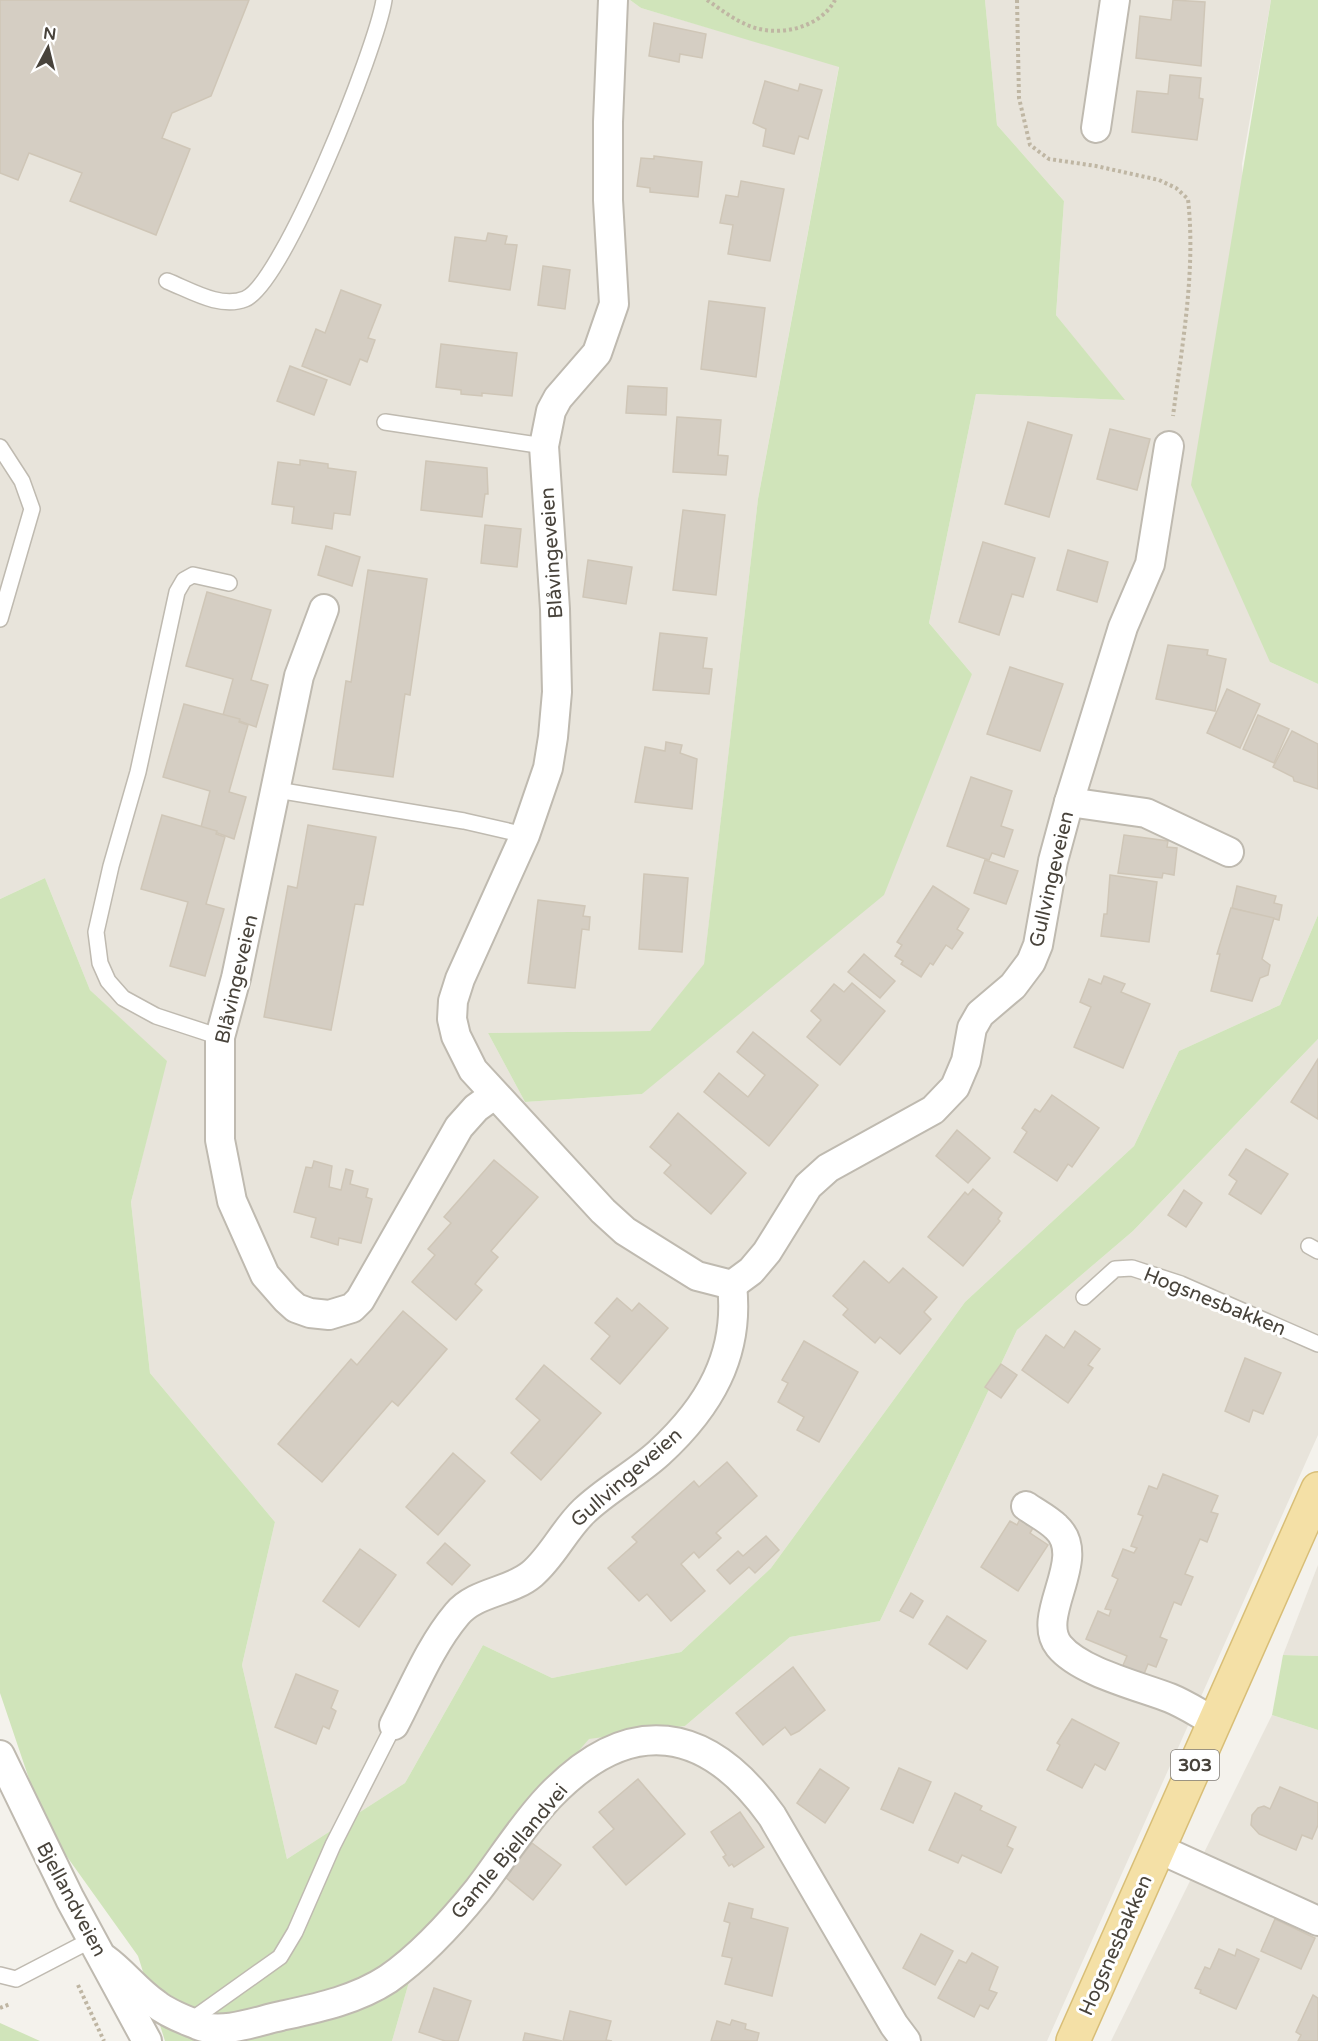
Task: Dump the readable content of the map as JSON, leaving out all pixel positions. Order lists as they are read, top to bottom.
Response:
{
  "streets": {
    "main road": ["Hogsnesbakken", "303"],
    "street": [
      "Blåvingeveien",
      "Gullvingeveien",
      "Gamle Bjellandvei",
      "Bjellandveien"
    ]
  },
  "crossings": [
    ["Blåvingeveien", "Gullvingeveien"],
    ["Gamle Bjellandvei", "Bjellandveien"]
  ],
  "north": "top"
}
